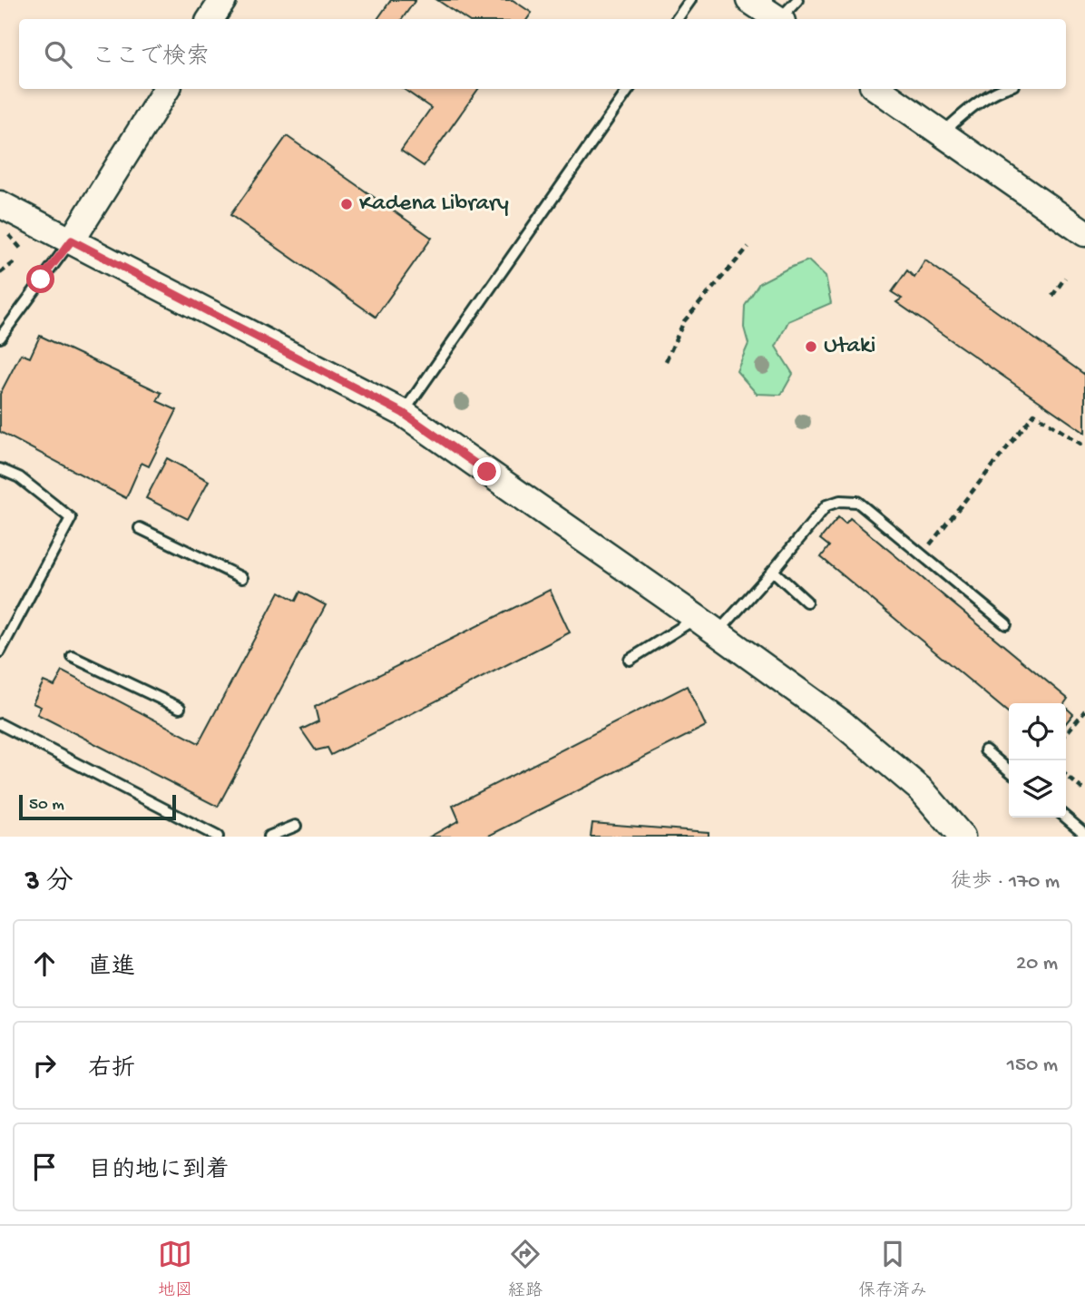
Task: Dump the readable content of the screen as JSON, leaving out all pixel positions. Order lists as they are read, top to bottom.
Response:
{
  "places": ["Kadena Library", "Utaki"],
  "scale_bar": "50 m",
  "page": {
    "search": "ここで検索",
    "scale": "50 m",
    "heading": ["3 分", "徒歩 · 170 m"],
    "list": [
      ["直進", "20 m"],
      ["右折", "150 m"],
      "目的地に到着"
    ],
    "nav": ["地図", "経路", "保存済み"]
  }
}
